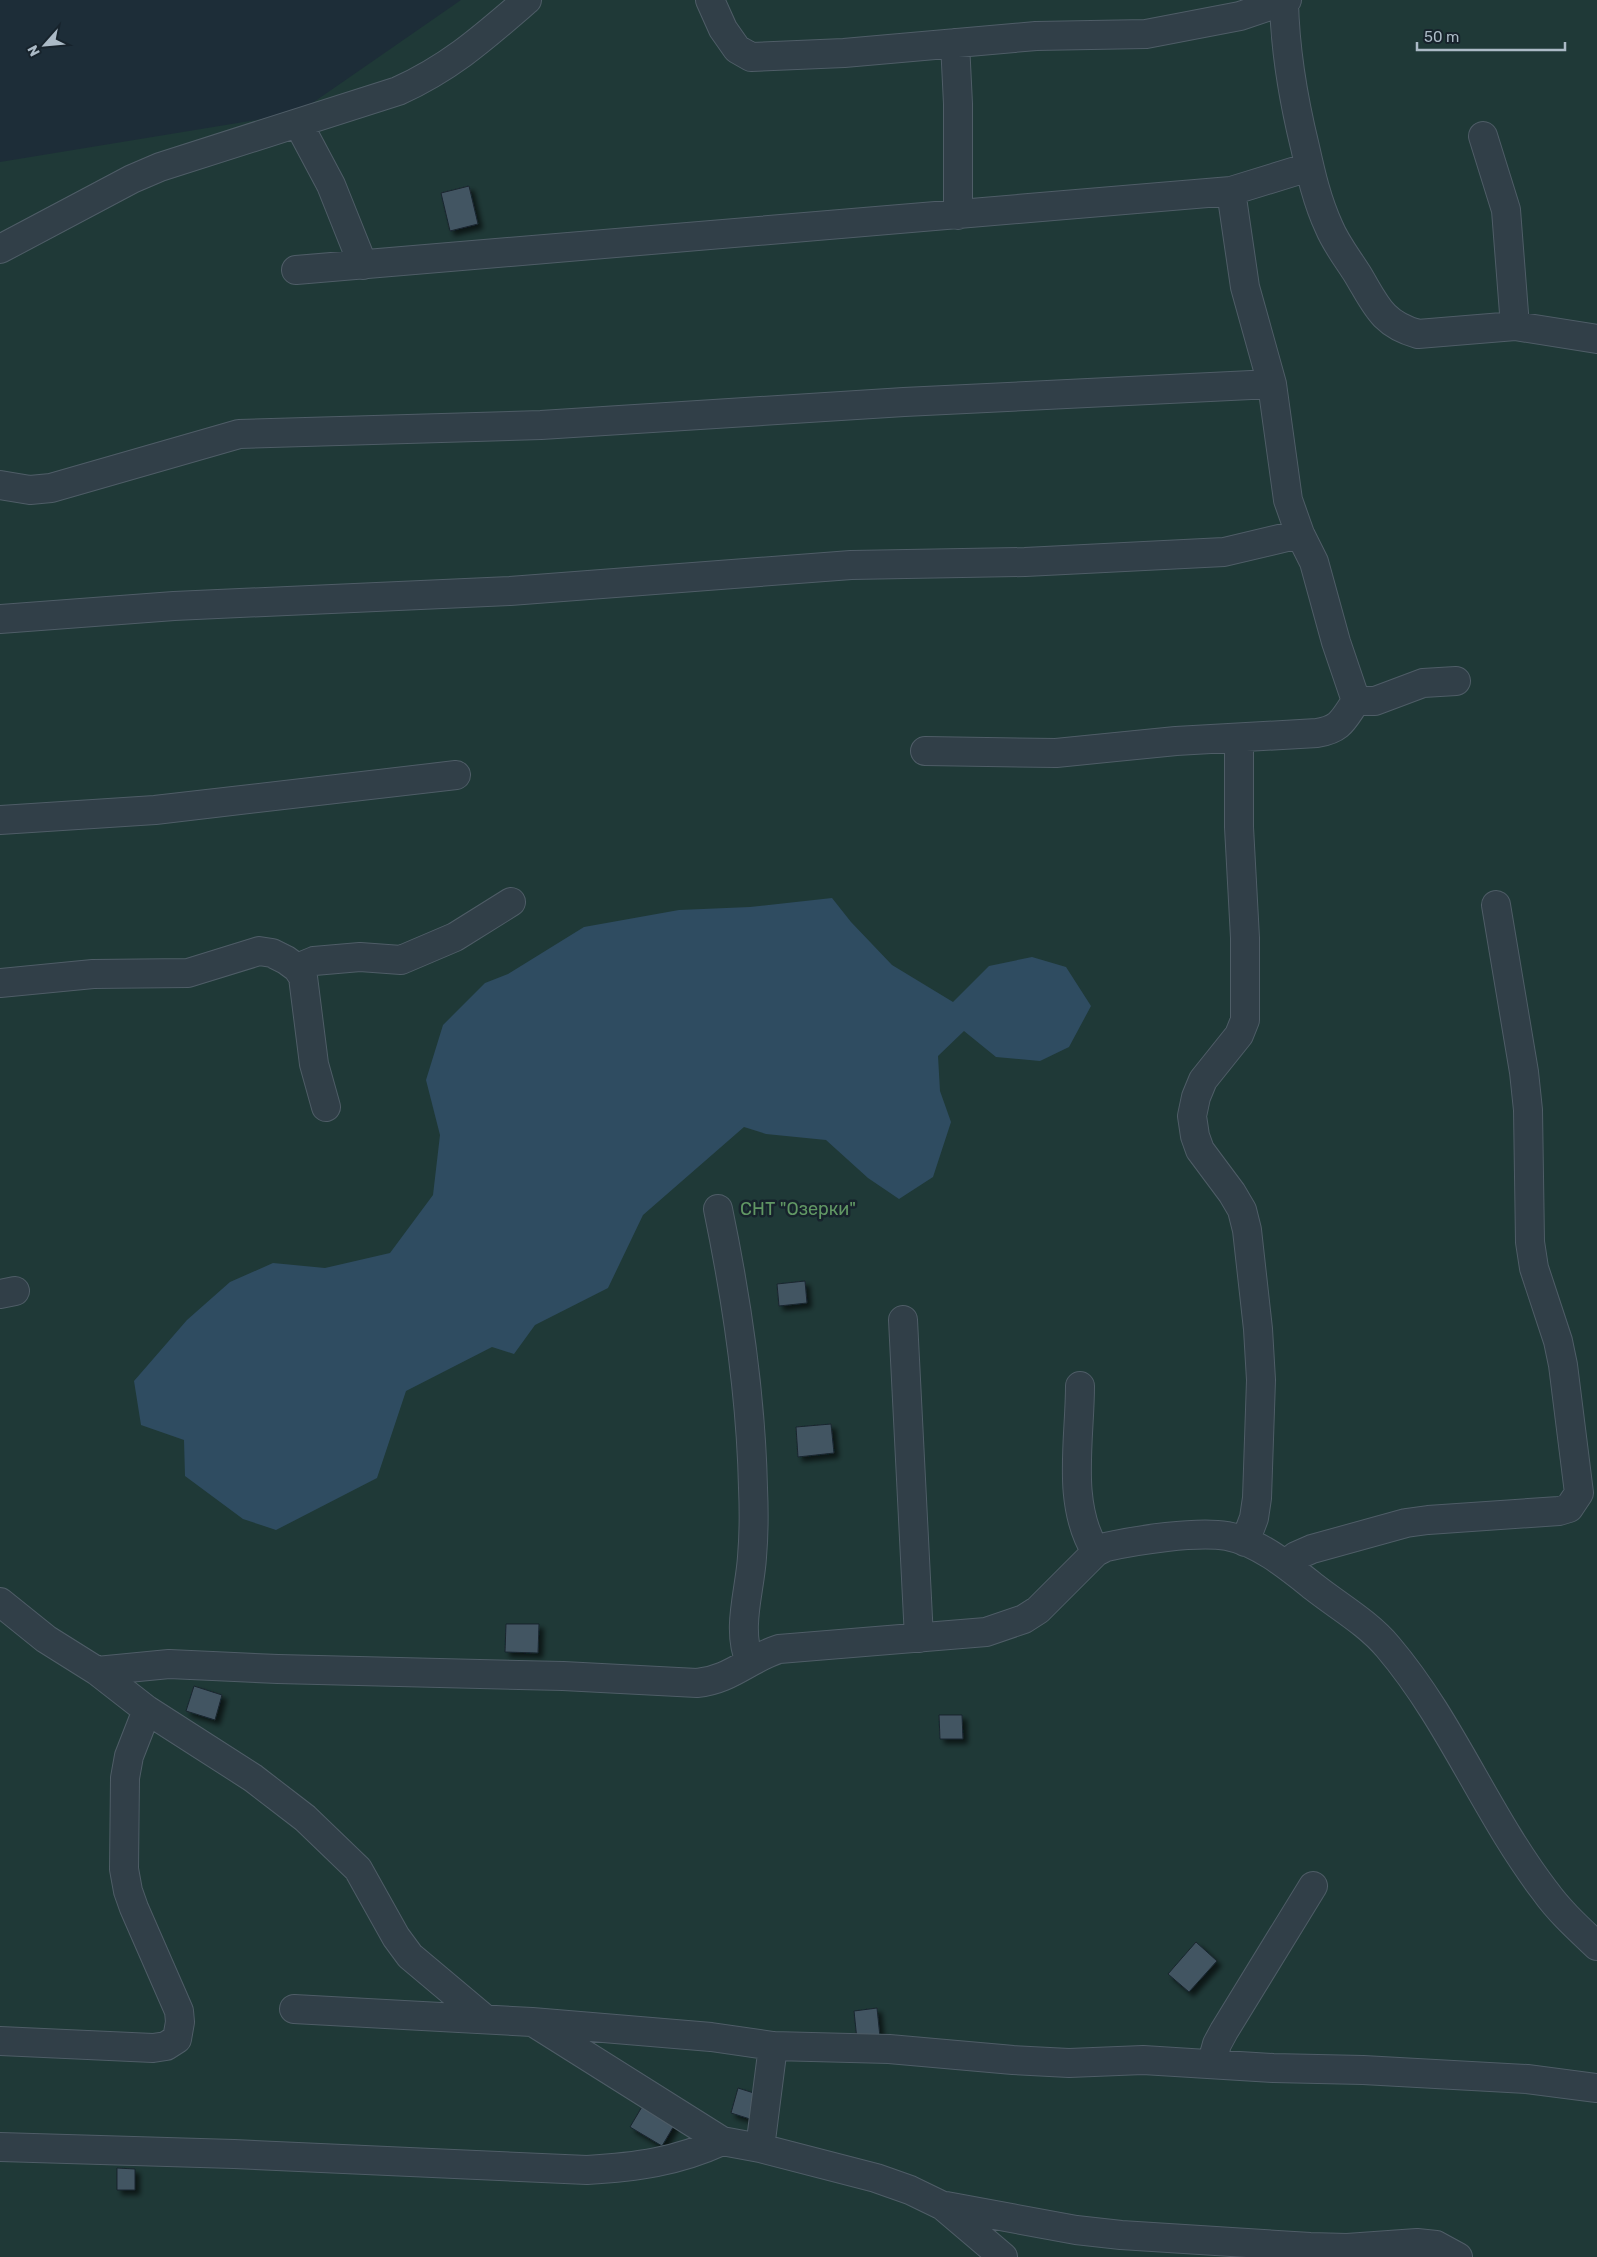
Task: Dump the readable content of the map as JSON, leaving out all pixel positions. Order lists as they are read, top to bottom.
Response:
{
  "parks": ["СНТ \"Озерки\""],
  "scale_bar": "50 m",
  "north": "bottom left"
}
